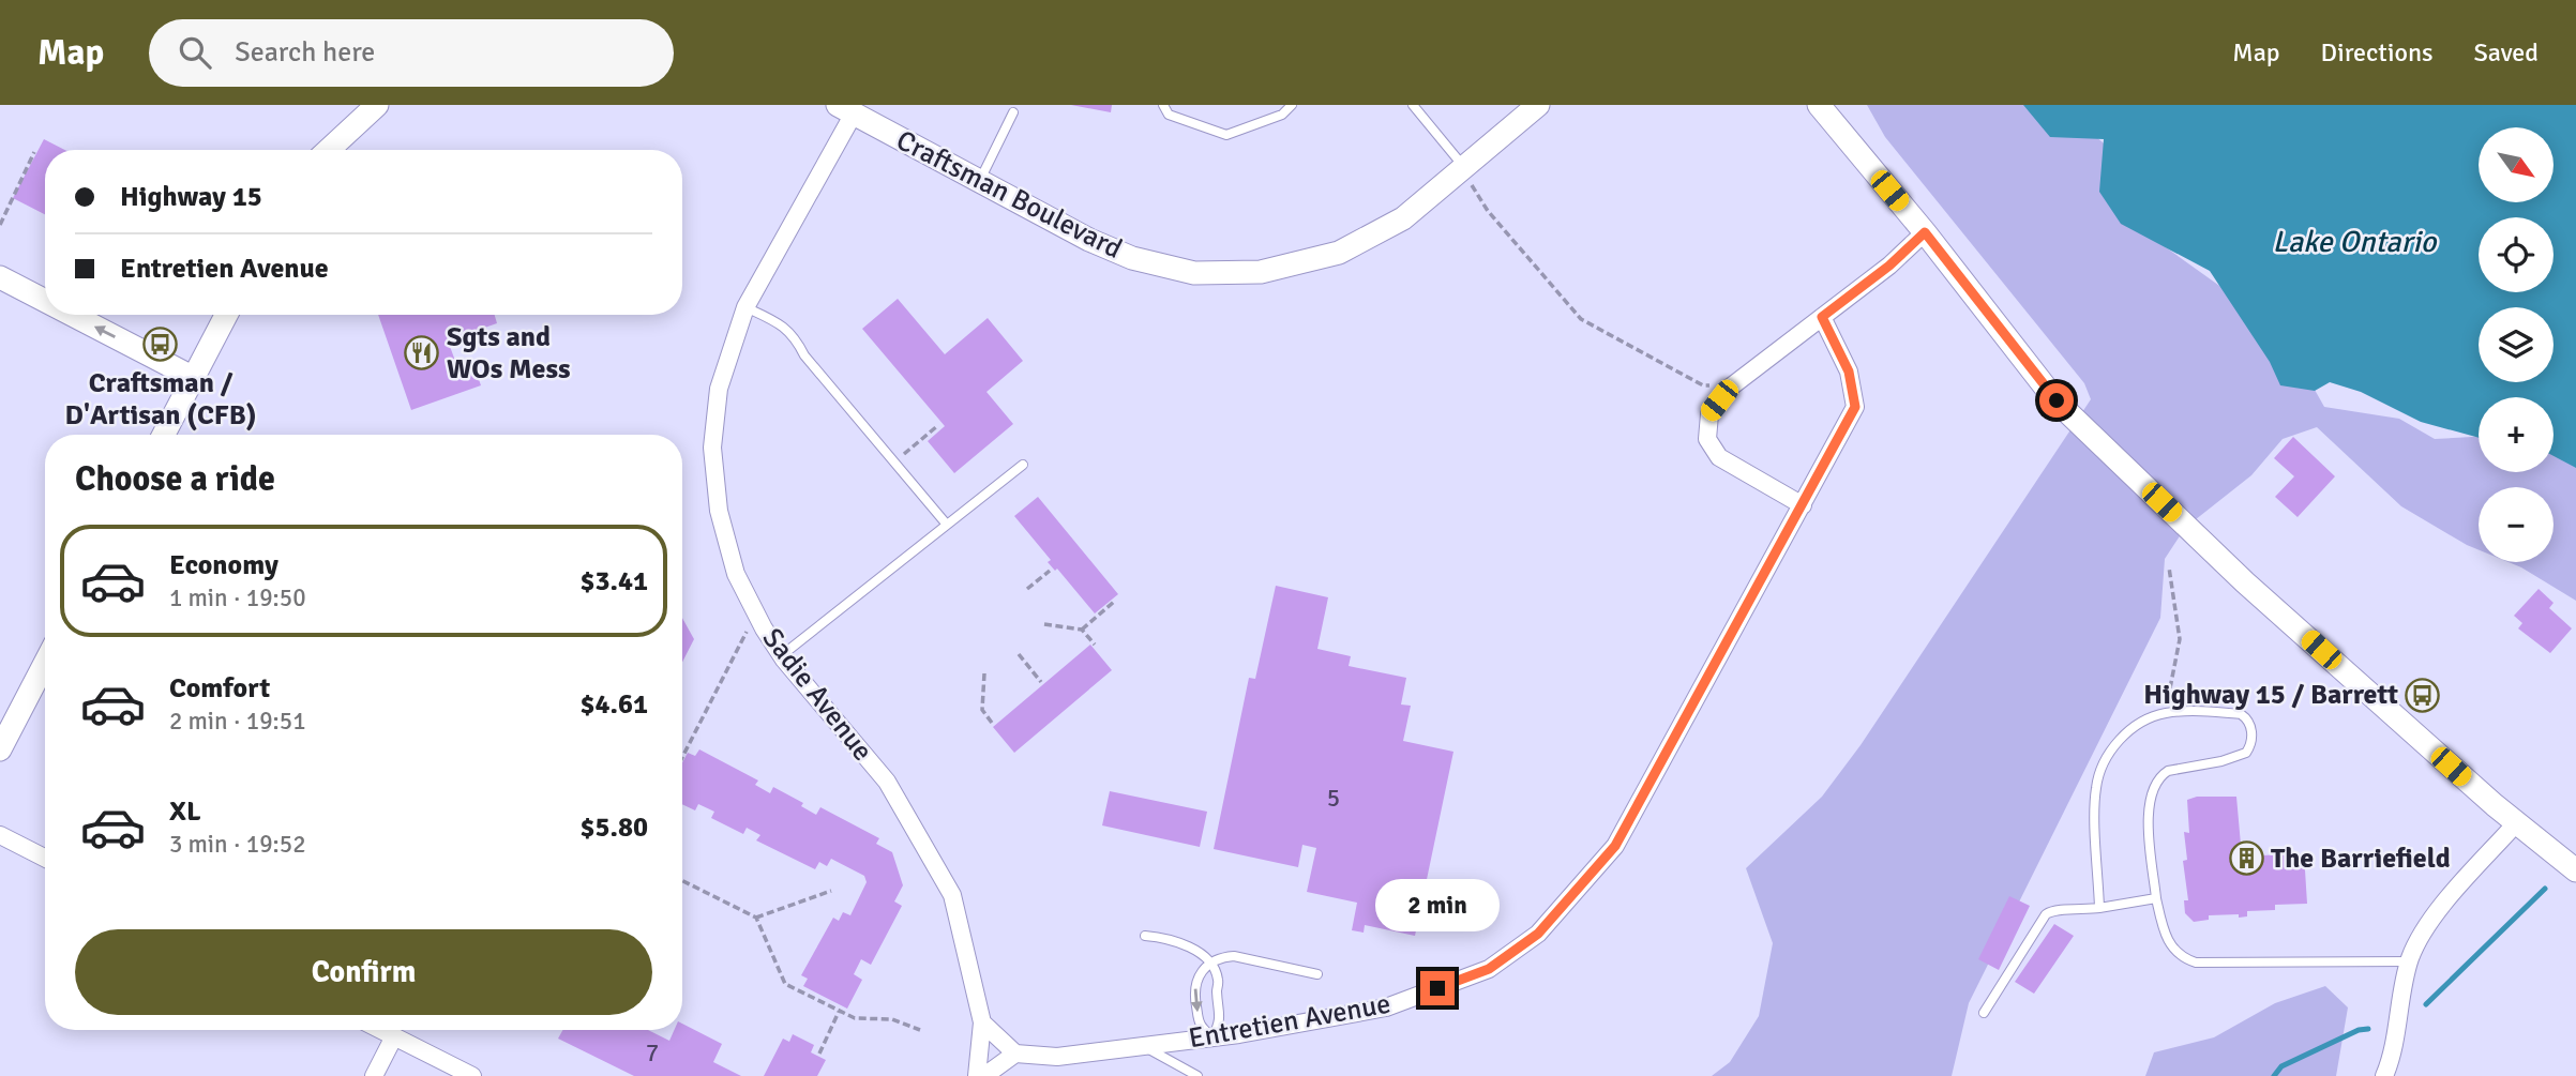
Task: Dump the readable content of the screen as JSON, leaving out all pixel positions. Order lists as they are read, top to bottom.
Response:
{
  "streets": {
    "street": ["Craftsman Boulevard", "Sadie Avenue", "Entretien Avenue"]
  },
  "crossings": [
    ["Craftsman Boulevard", "Sadie Avenue"]
  ],
  "water": ["Lake Ontario"],
  "places": {
    "bus stop": ["Craftsman / D'Artisan (CFB)", "Highway 15 / Barrett"],
    "restaurant": ["Sgts and WOs Mess"],
    "building": ["The Barriefield"]
  },
  "house_numbers": ["5", "7"],
  "north": "bottom right",
  "page": {
    "header": "Map",
    "search": "Search here",
    "nav": ["Map", "Directions", "Saved"],
    "map_buttons": ["+", "−"],
    "banner": ["Highway 15", "Entretien Avenue"],
    "heading": "Choose a ride",
    "list": [
      {
        "name": "Economy",
        "note": "1 min · 19:50",
        "value": "$3.41"
      },
      {
        "name": "Comfort",
        "note": "2 min · 19:51",
        "value": "$4.61"
      },
      {
        "name": "XL",
        "note": "3 min · 19:52",
        "value": "$5.80"
      }
    ],
    "bubble": "2 min",
    "buttons": "Confirm"
  }
}
